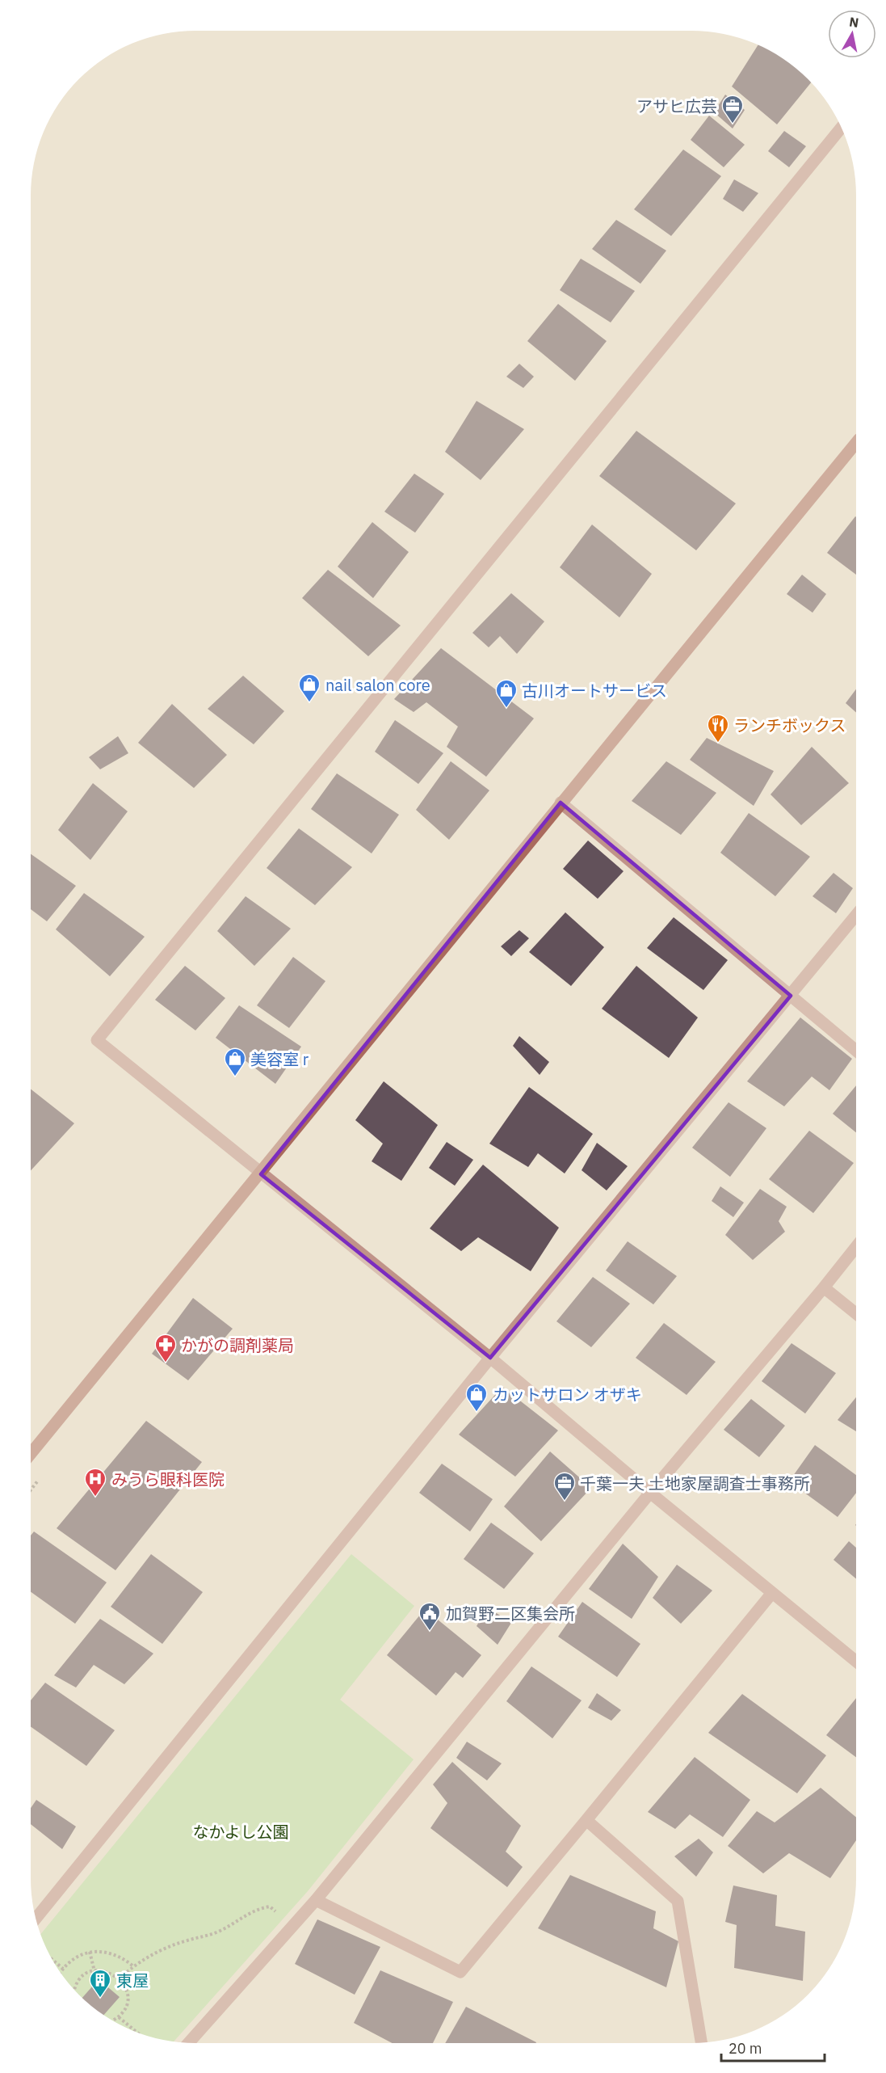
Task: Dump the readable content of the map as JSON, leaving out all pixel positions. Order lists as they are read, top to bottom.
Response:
{
  "parks": ["なかよし公園"],
  "places": {
    "office": ["アサヒ広芸", "千葉一夫 土地家屋調査士事務所"],
    "shop": [
      "nail salon core",
      "古川オートサービス",
      "美容室 r",
      "カットサロン オザキ"
    ],
    "restaurant": ["ランチボックス"],
    "pharmacy": ["かがの調剤薬局"],
    "hospital": ["みうら眼科医院"],
    "public building": ["加賀野二区集会所"],
    "building": ["東屋"]
  },
  "scale_bar": "20 m",
  "north": "top"
}
